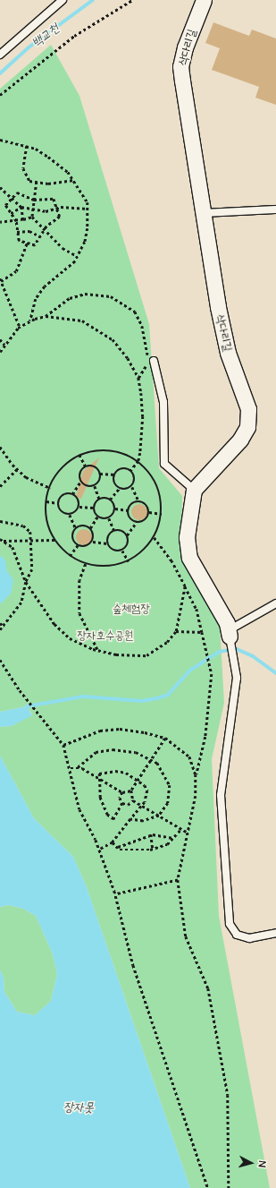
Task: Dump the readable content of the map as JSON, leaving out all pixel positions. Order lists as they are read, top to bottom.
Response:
{
  "streets": {
    "street": ["삭다리길"]
  },
  "water": ["백교천", "장자못"],
  "parks": ["숲체험장", "장자호수공원"],
  "north": "right"
}
